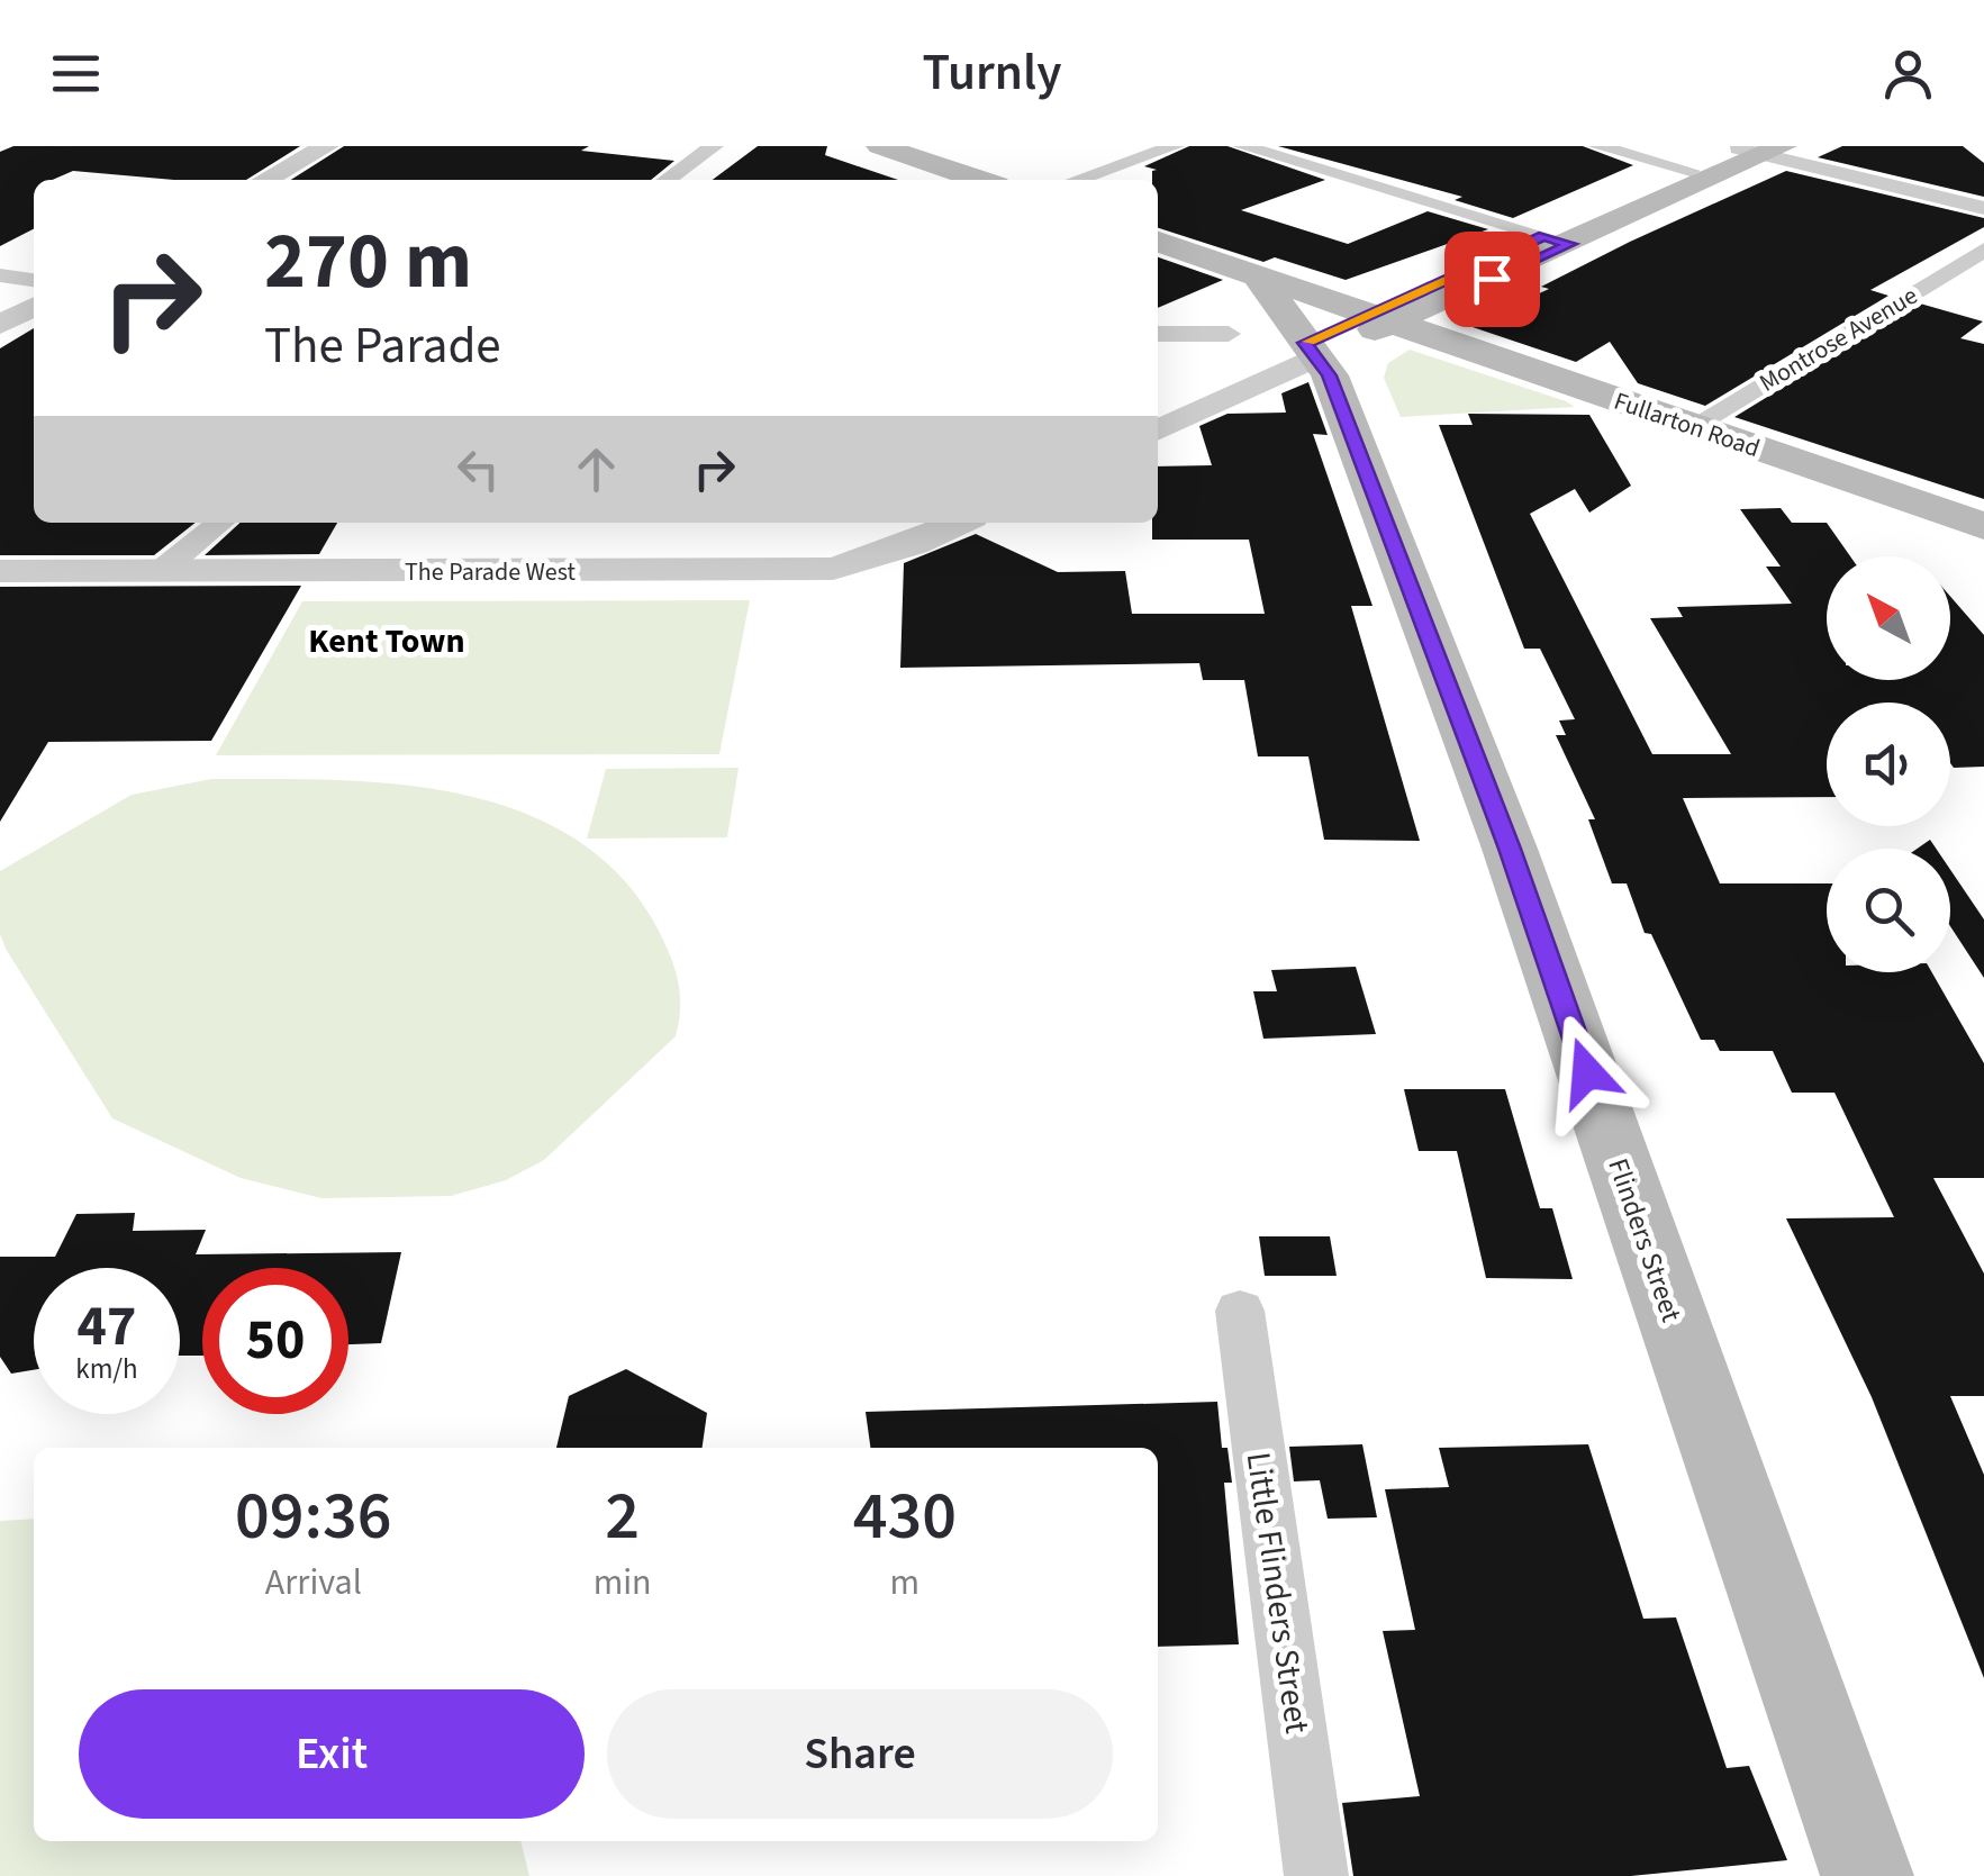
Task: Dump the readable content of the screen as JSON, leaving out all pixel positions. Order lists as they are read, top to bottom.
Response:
{
  "streets": {
    "main road": ["Fullarton Road", "Flinders Street"],
    "street": ["Montrose Avenue", "The Parade West", "Little Flinders Street"]
  },
  "crossings": [
    ["Montrose Avenue", "Fullarton Road"],
    ["Fullarton Road", "Flinders Street"]
  ],
  "districts": ["Kent Town"],
  "north": "top left",
  "page": {
    "header": "Turnly",
    "turn": ["270 m", "The Parade"],
    "speed": "47 km/h",
    "limit": "50",
    "eta": [
      "09:36",
      "Arrival",
      "2",
      "min",
      "430",
      "m"
    ],
    "buttons": ["Exit", "Share"]
  }
}
